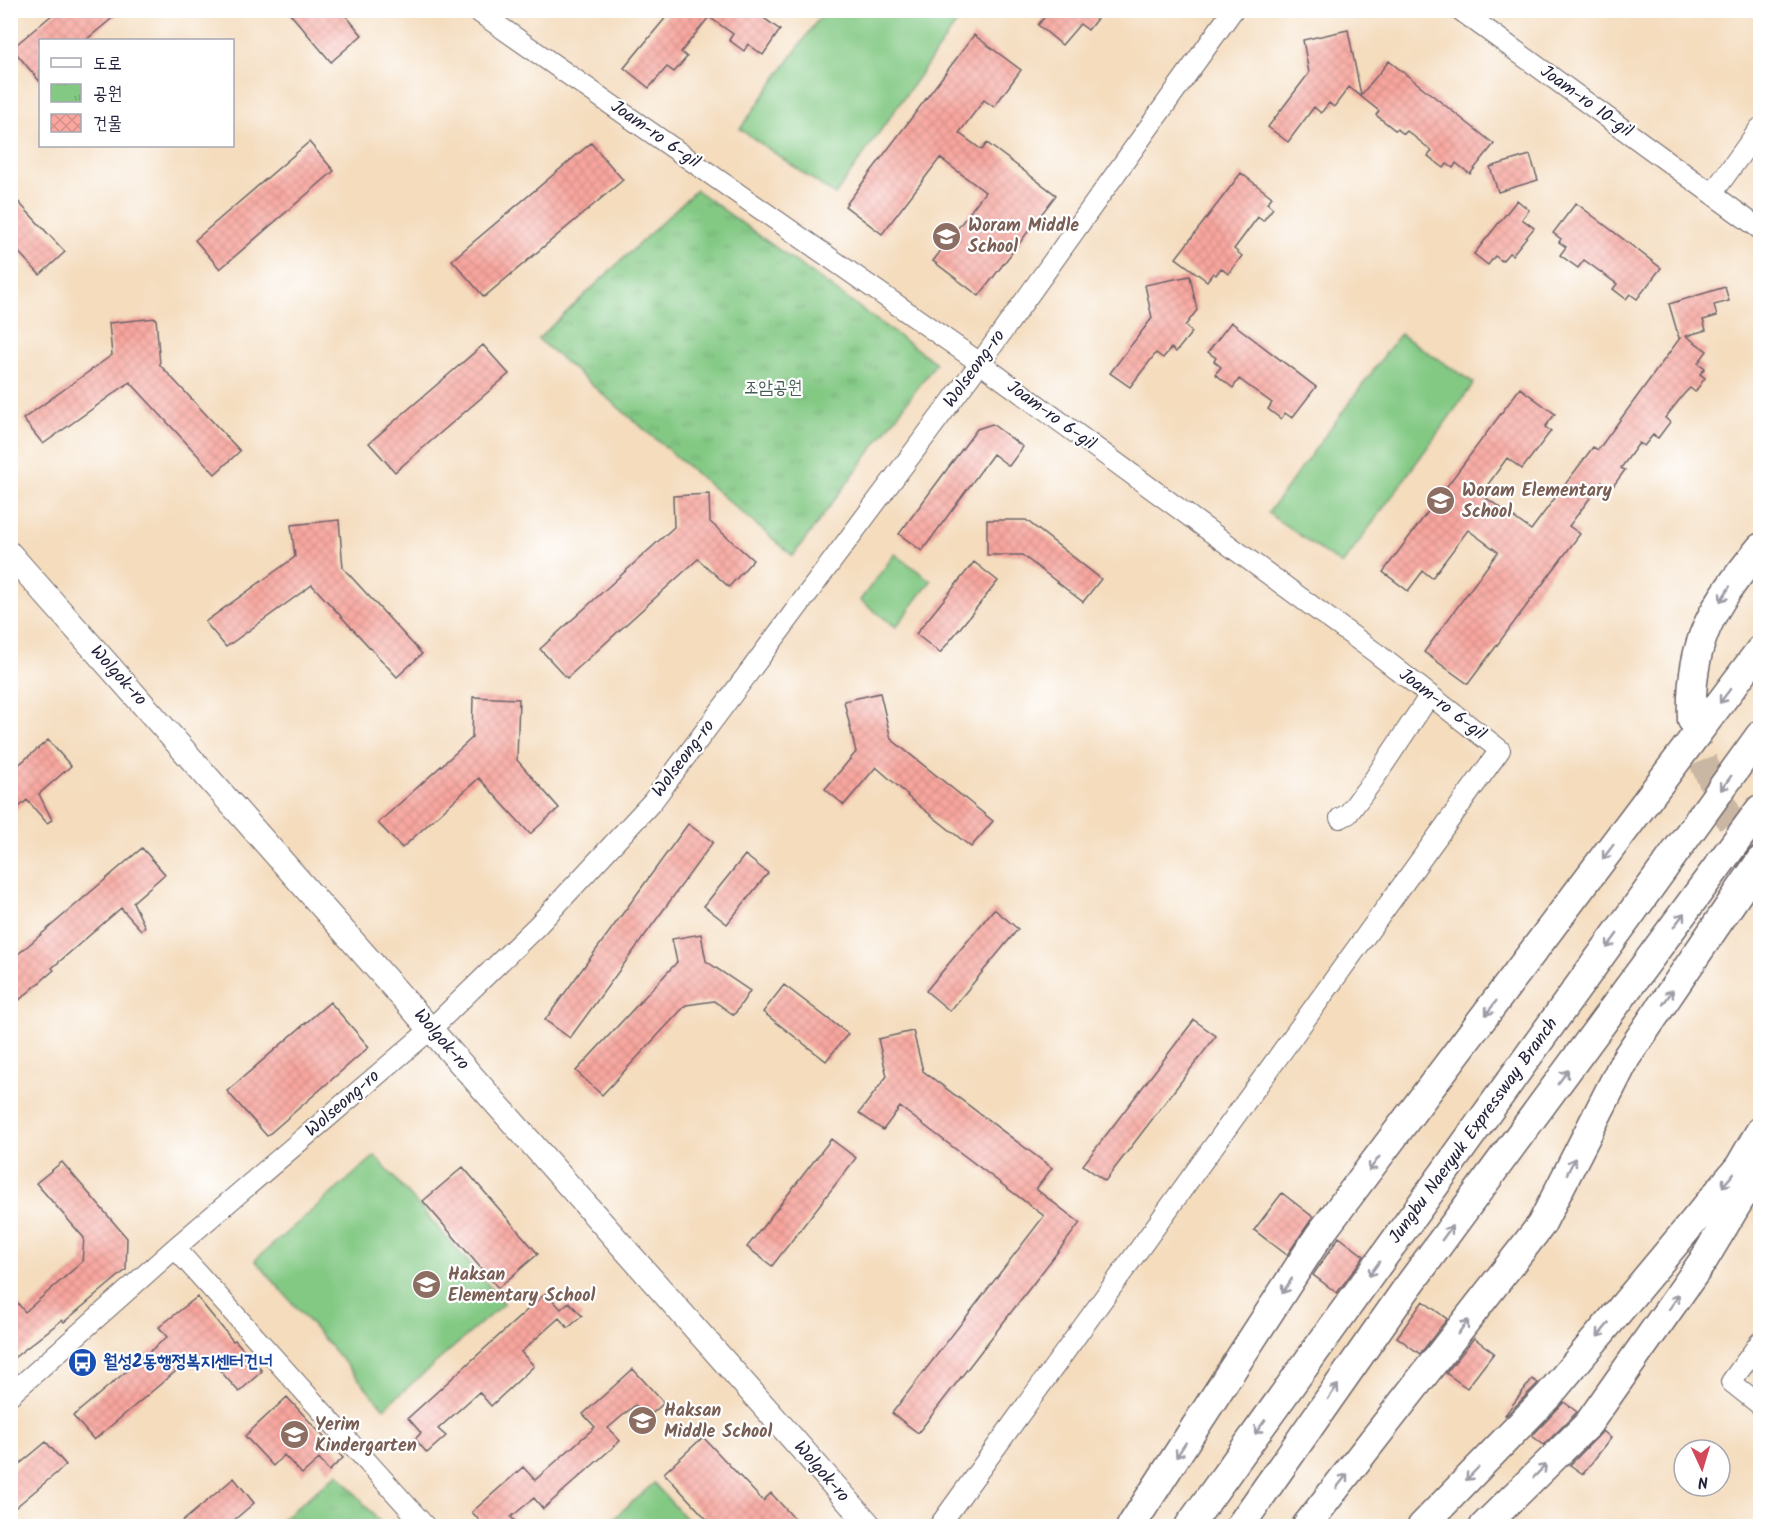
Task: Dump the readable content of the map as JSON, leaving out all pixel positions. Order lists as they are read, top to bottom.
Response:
{
  "streets": {
    "highway": ["Jungbu Naeryuk Expressway Branch"],
    "main road": ["Wolgok-ro"],
    "street": ["Joam-ro 10-gil", "Joam-ro 6-gil", "Wolseong-ro"]
  },
  "crossings": [
    ["Joam-ro 6-gil", "Wolseong-ro"],
    ["Wolseong-ro", "Wolgok-ro"]
  ],
  "parks": ["조암공원"],
  "places": {
    "school or university": [
      "Woram Middle School",
      "Woram Elementary School",
      "Haksan Elementary School",
      "Haksan Middle School",
      "Yerim Kindergarten"
    ],
    "bus stop": ["월성2동행정복지센터건너"]
  },
  "legend": ["도로", "공원", "건물"],
  "north": "bottom"
}
